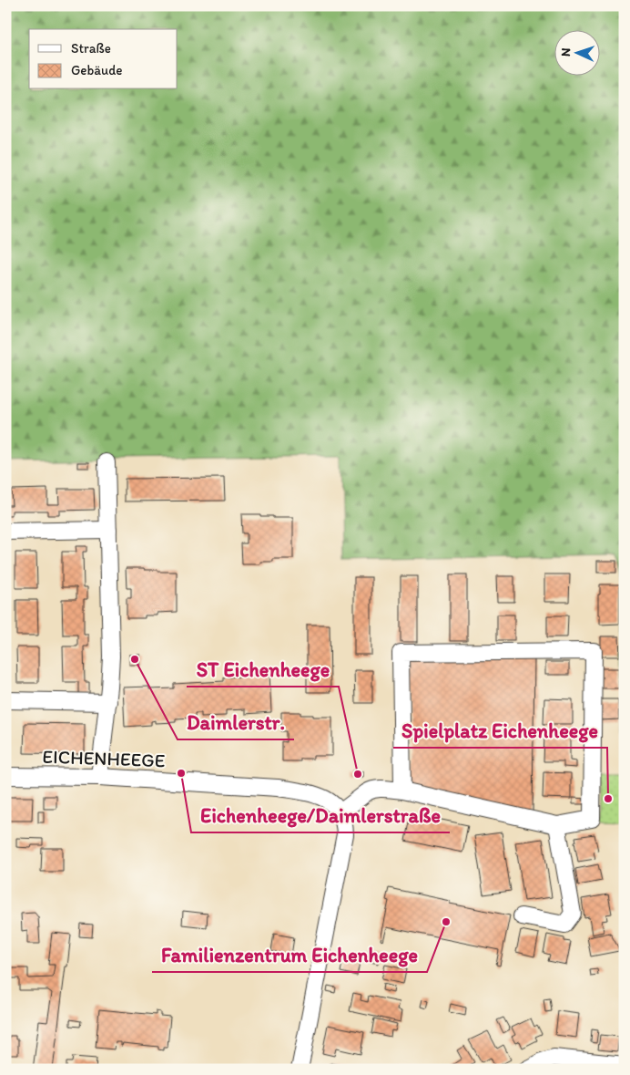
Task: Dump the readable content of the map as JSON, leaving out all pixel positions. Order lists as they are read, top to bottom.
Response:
{
  "streets": {
    "street": ["EICHENHEEGE"]
  },
  "places": [
    "Daimlerstr.",
    "Eichenheege/Daimlerstraße",
    "ST Eichenheege",
    "Spielplatz Eichenheege",
    "Familienzentrum Eichenheege"
  ],
  "legend": ["Straße", "Gebäude"],
  "north": "left"
}
